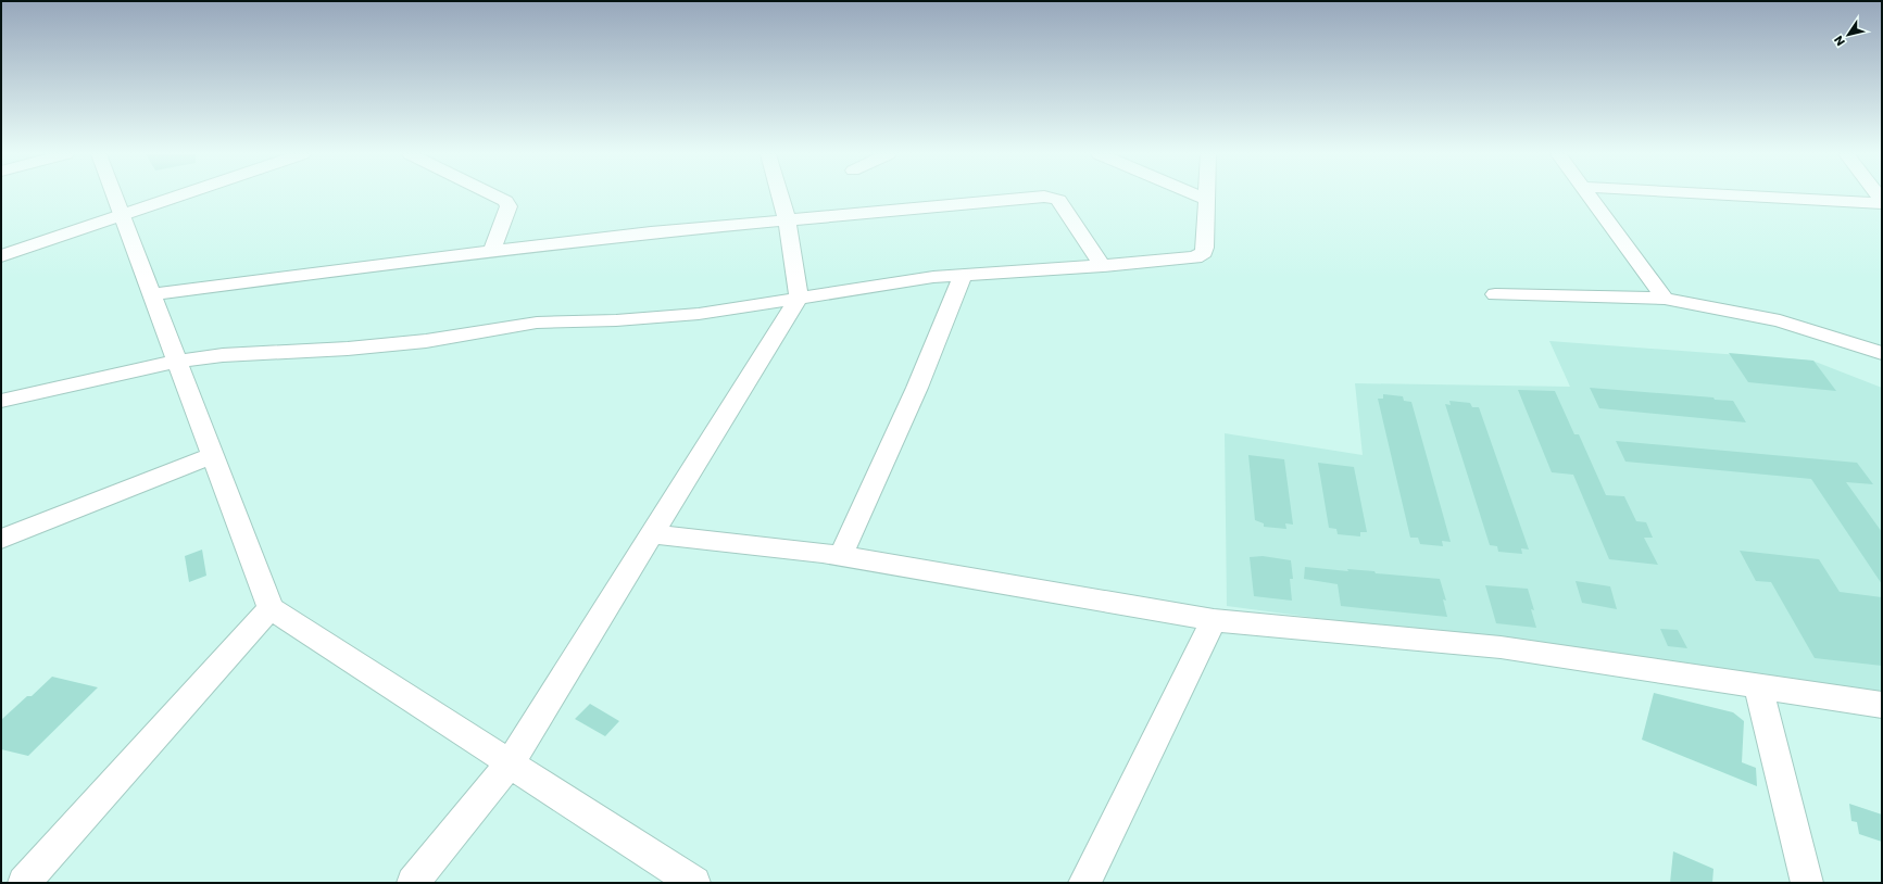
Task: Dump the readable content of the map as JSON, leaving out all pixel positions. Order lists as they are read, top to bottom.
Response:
{
  "north": "bottom left"
}
